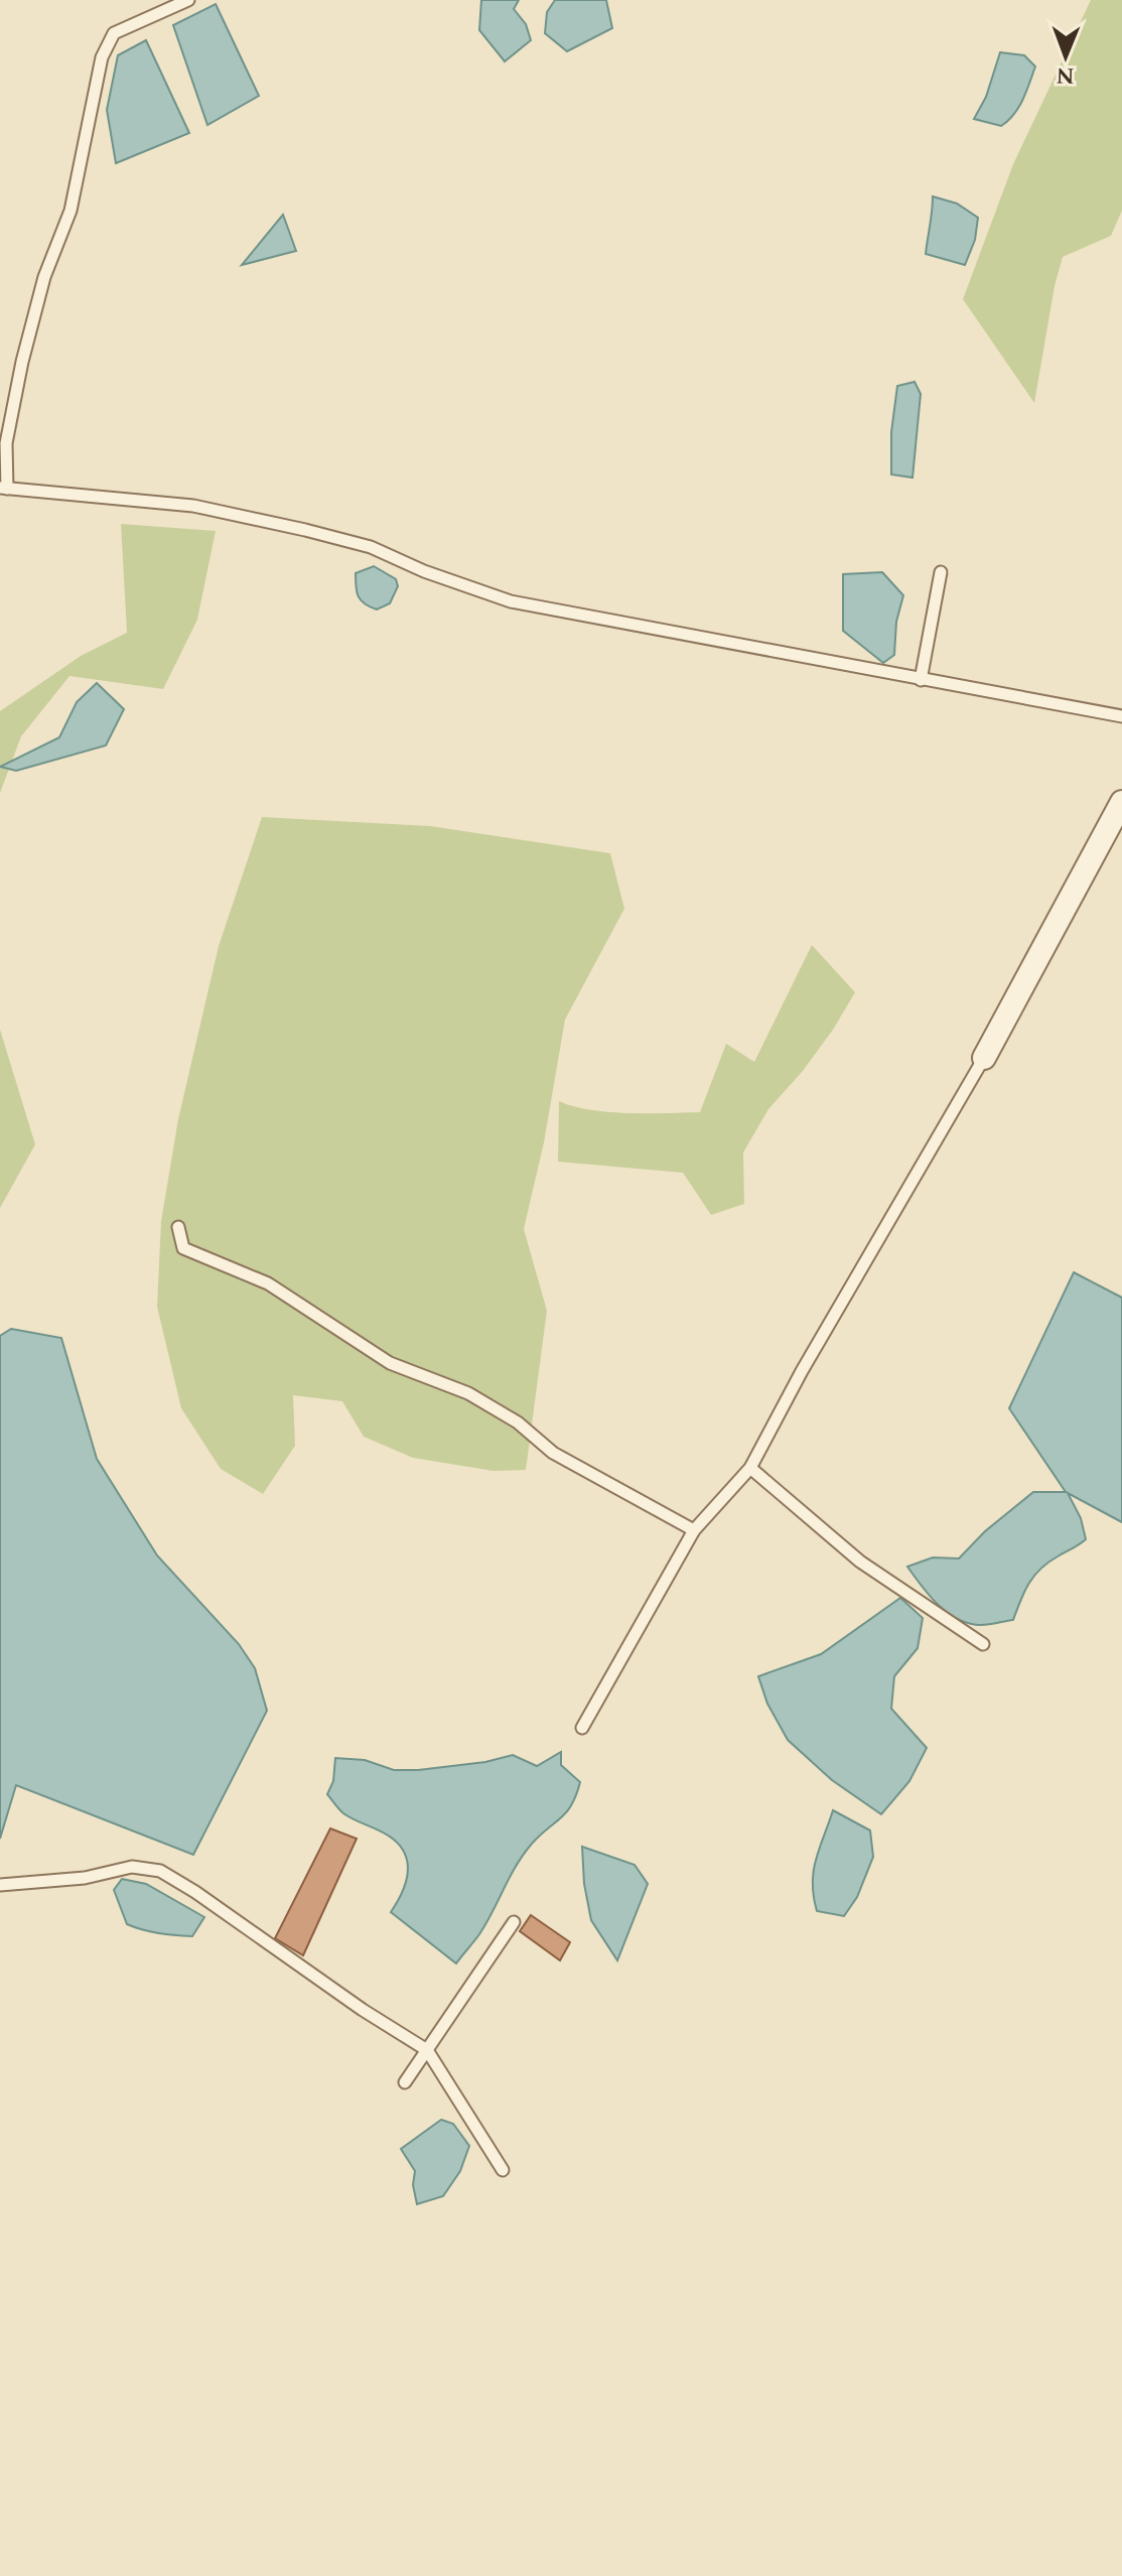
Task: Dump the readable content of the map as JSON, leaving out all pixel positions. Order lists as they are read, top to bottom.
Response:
{
  "north": "bottom"
}
